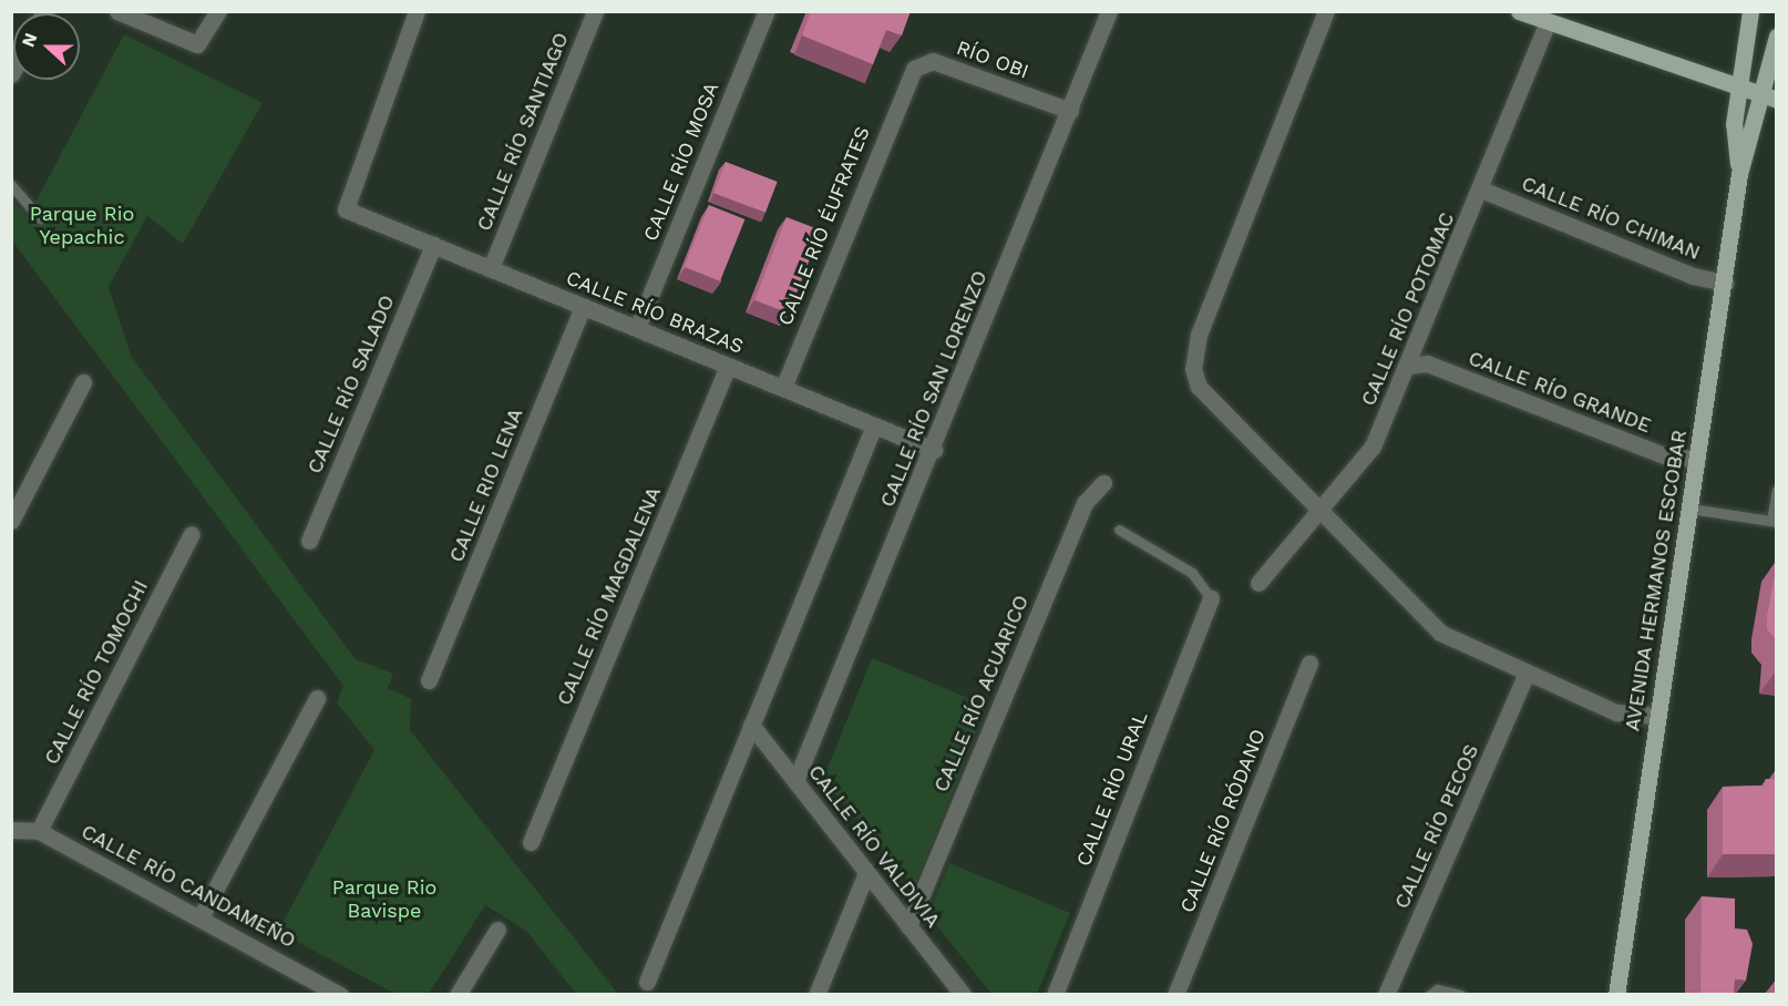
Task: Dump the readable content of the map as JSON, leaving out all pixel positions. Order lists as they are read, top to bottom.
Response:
{
  "streets": {
    "main road": ["AVENIDA HERMANOS ESCOBAR"],
    "street": [
      "RÍO OBI",
      "CALLE RÍO SANTIAGO",
      "CALLE RÍO MOSA",
      "CALLE RÍO CHIMAN",
      "CALLE RÍO ÉUFRATES",
      "CALLE RÍO POTOMAC",
      "CALLE RÍO BRAZAS",
      "CALLE RÍO SALADO",
      "CALLE RÍO SAN LORENZO",
      "CALLE RÍO GRANDE",
      "CALLE RIO LENA",
      "CALLE RÍO MAGDALENA",
      "CALLE RÍO TOMOCHI",
      "CALLE RÍO ACUARICO",
      "CALLE RÍO URAL",
      "CALLE RÍO RÓDANO",
      "CALLE RÍO PECOS",
      "CALLE RÍO VALDIVIA",
      "CALLE RÍO CANDAMEÑO"
    ]
  },
  "crossings": [
    ["RÍO OBI", "CALLE RÍO ÉUFRATES"],
    ["RÍO OBI", "CALLE RÍO SAN LORENZO"],
    ["CALLE RÍO SANTIAGO", "CALLE RÍO BRAZAS"],
    ["CALLE RÍO MOSA", "CALLE RÍO BRAZAS"],
    ["CALLE RÍO CHIMAN", "CALLE RÍO POTOMAC"],
    ["CALLE RÍO CHIMAN", "AVENIDA HERMANOS ESCOBAR"],
    ["CALLE RÍO ÉUFRATES", "CALLE RÍO BRAZAS"],
    ["CALLE RÍO POTOMAC", "CALLE RÍO GRANDE"],
    ["CALLE RÍO BRAZAS", "CALLE RÍO SALADO"],
    ["CALLE RÍO BRAZAS", "CALLE RÍO SAN LORENZO"],
    ["CALLE RÍO BRAZAS", "CALLE RIO LENA"],
    ["CALLE RÍO BRAZAS", "CALLE RÍO MAGDALENA"],
    ["CALLE RÍO SAN LORENZO", "CALLE RÍO VALDIVIA"],
    ["CALLE RÍO GRANDE", "AVENIDA HERMANOS ESCOBAR"],
    ["CALLE RÍO TOMOCHI", "CALLE RÍO CANDAMEÑO"],
    ["CALLE RÍO ACUARICO", "CALLE RÍO VALDIVIA"]
  ],
  "parks": ["Parque Rio Yepachic", "Parque Rio Bavispe"],
  "north": "left"
}
